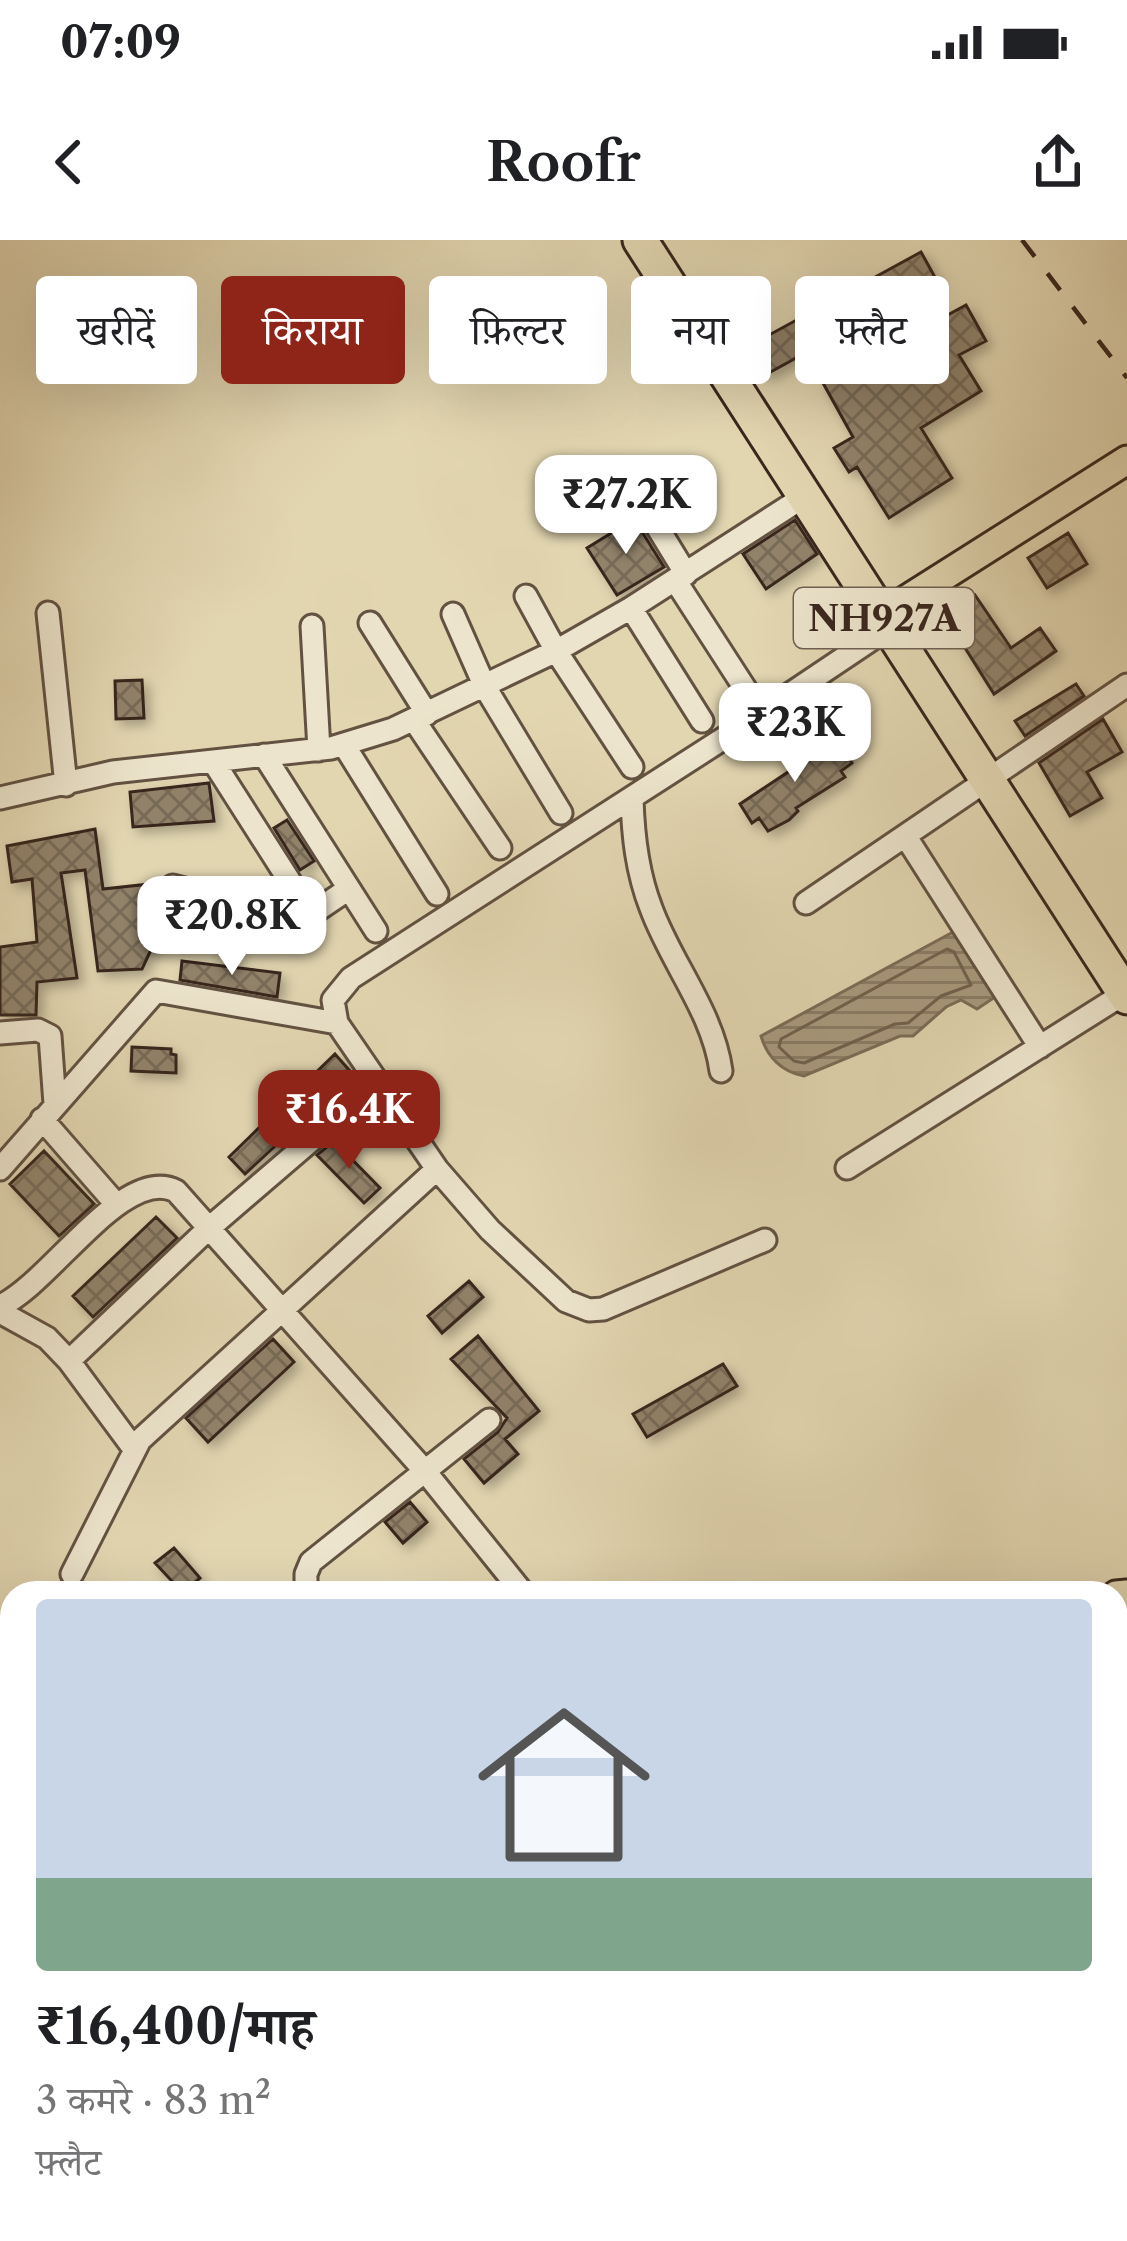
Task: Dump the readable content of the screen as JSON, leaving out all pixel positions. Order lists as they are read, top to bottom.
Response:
{
  "streets": {
    "highway": ["NH927A"]
  },
  "page": {
    "status": "07:09",
    "header": "Roofr",
    "chip": [
      "खरीदें",
      "किराया",
      "फ़िल्टर",
      "नया",
      "फ़्लैट"
    ],
    "price": [
      "₹27.2K",
      "₹23K",
      "₹20.8K",
      "₹16.4K"
    ],
    "list": [
      {
        "name": "₹16,400/माह",
        "note": "3 कमरे · 83 m² · फ़्लैट"
      }
    ]
  }
}
